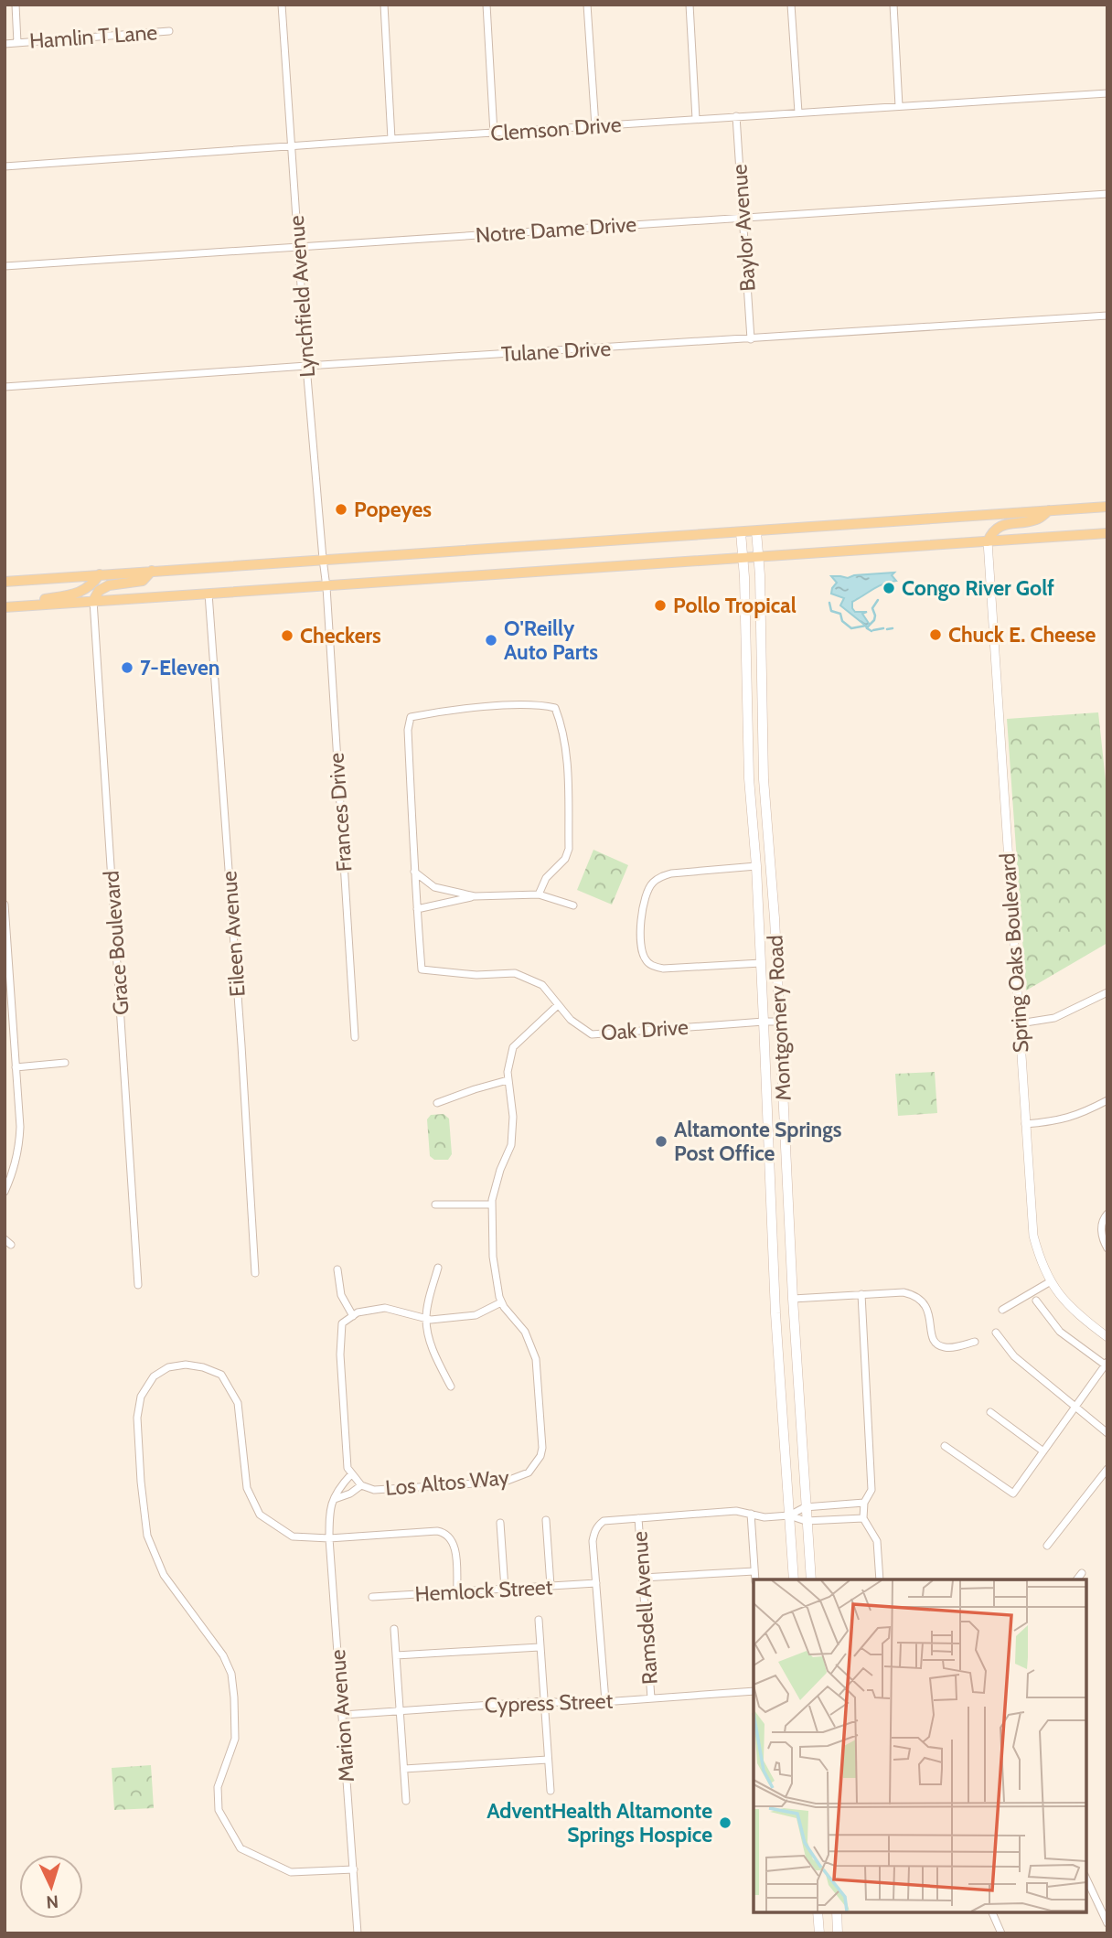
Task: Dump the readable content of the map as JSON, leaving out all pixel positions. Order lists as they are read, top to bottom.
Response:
{
  "streets": {
    "main road": ["Montgomery Road"],
    "street": [
      "Hamlin T Lane",
      "Clemson Drive",
      "Baylor Avenue",
      "Notre Dame Drive",
      "Lynchfield Avenue",
      "Tulane Drive",
      "Frances Drive",
      "Eileen Avenue",
      "Grace Boulevard",
      "Spring Oaks Boulevard",
      "Oak Drive",
      "Los Altos Way",
      "Hemlock Street",
      "Ramsdell Avenue",
      "Cypress Street",
      "Marion Avenue"
    ]
  },
  "crossings": [
    ["Clemson Drive", "Baylor Avenue"],
    ["Clemson Drive", "Lynchfield Avenue"],
    ["Baylor Avenue", "Notre Dame Drive"],
    ["Baylor Avenue", "Tulane Drive"],
    ["Notre Dame Drive", "Lynchfield Avenue"],
    ["Lynchfield Avenue", "Tulane Drive"],
    ["Lynchfield Avenue", "Frances Drive"],
    ["Montgomery Road", "Oak Drive"],
    ["Oak Drive", "Los Altos Way"],
    ["Los Altos Way", "Marion Avenue"],
    ["Ramsdell Avenue", "Cypress Street"],
    ["Cypress Street", "Marion Avenue"]
  ],
  "places": [
    "Popeyes",
    "Congo River Golf",
    "Pollo Tropical",
    "Chuck E. Cheese",
    "Checkers",
    "O'Reilly Auto Parts",
    "7-Eleven",
    "Altamonte Springs Post Office",
    "AdventHealth Altamonte Springs Hospice"
  ],
  "north": "bottom"
}
